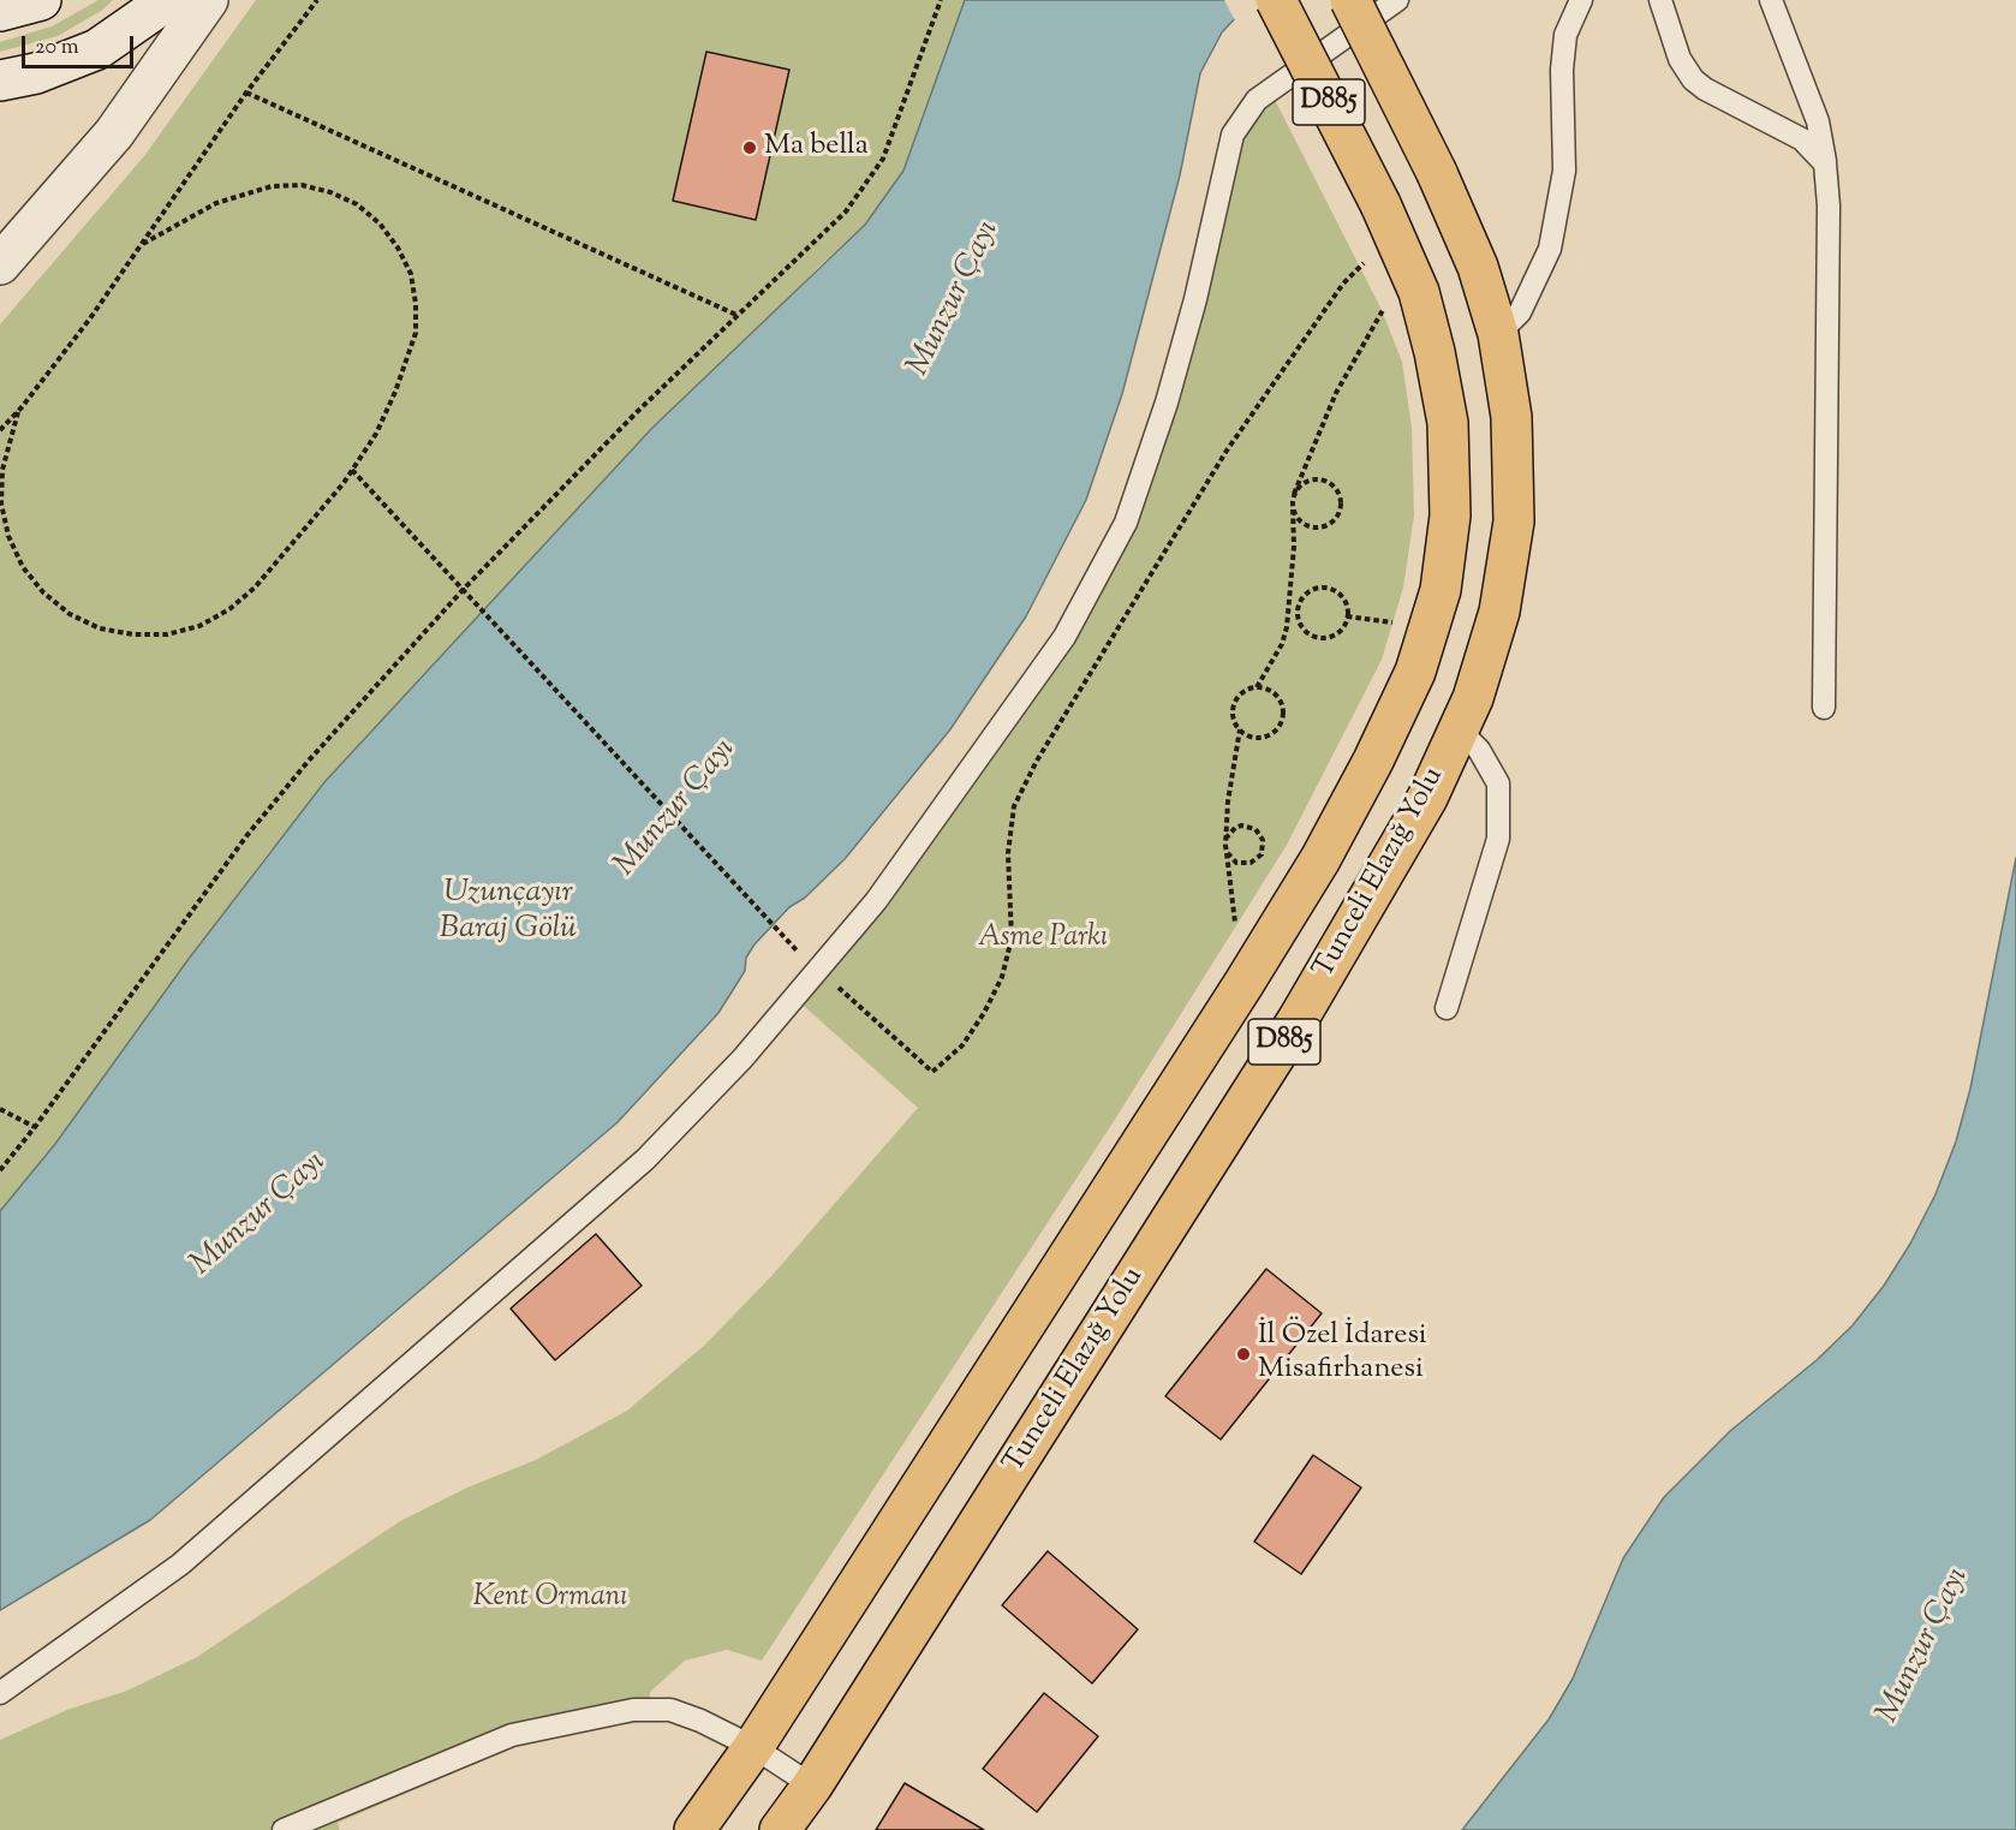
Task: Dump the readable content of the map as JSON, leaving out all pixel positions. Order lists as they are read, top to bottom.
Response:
{
  "streets": {
    "main road": ["D885", "Tunceli Elazığ Yolu"]
  },
  "water": ["Munzur Çayı", "Uzunçayır Baraj Gölü"],
  "parks": ["Asme Parkı", "Kent Ormanı"],
  "places": ["Ma bella", "İl Özel İdaresi Misafirhanesi"],
  "scale_bar": "20 m"
}
